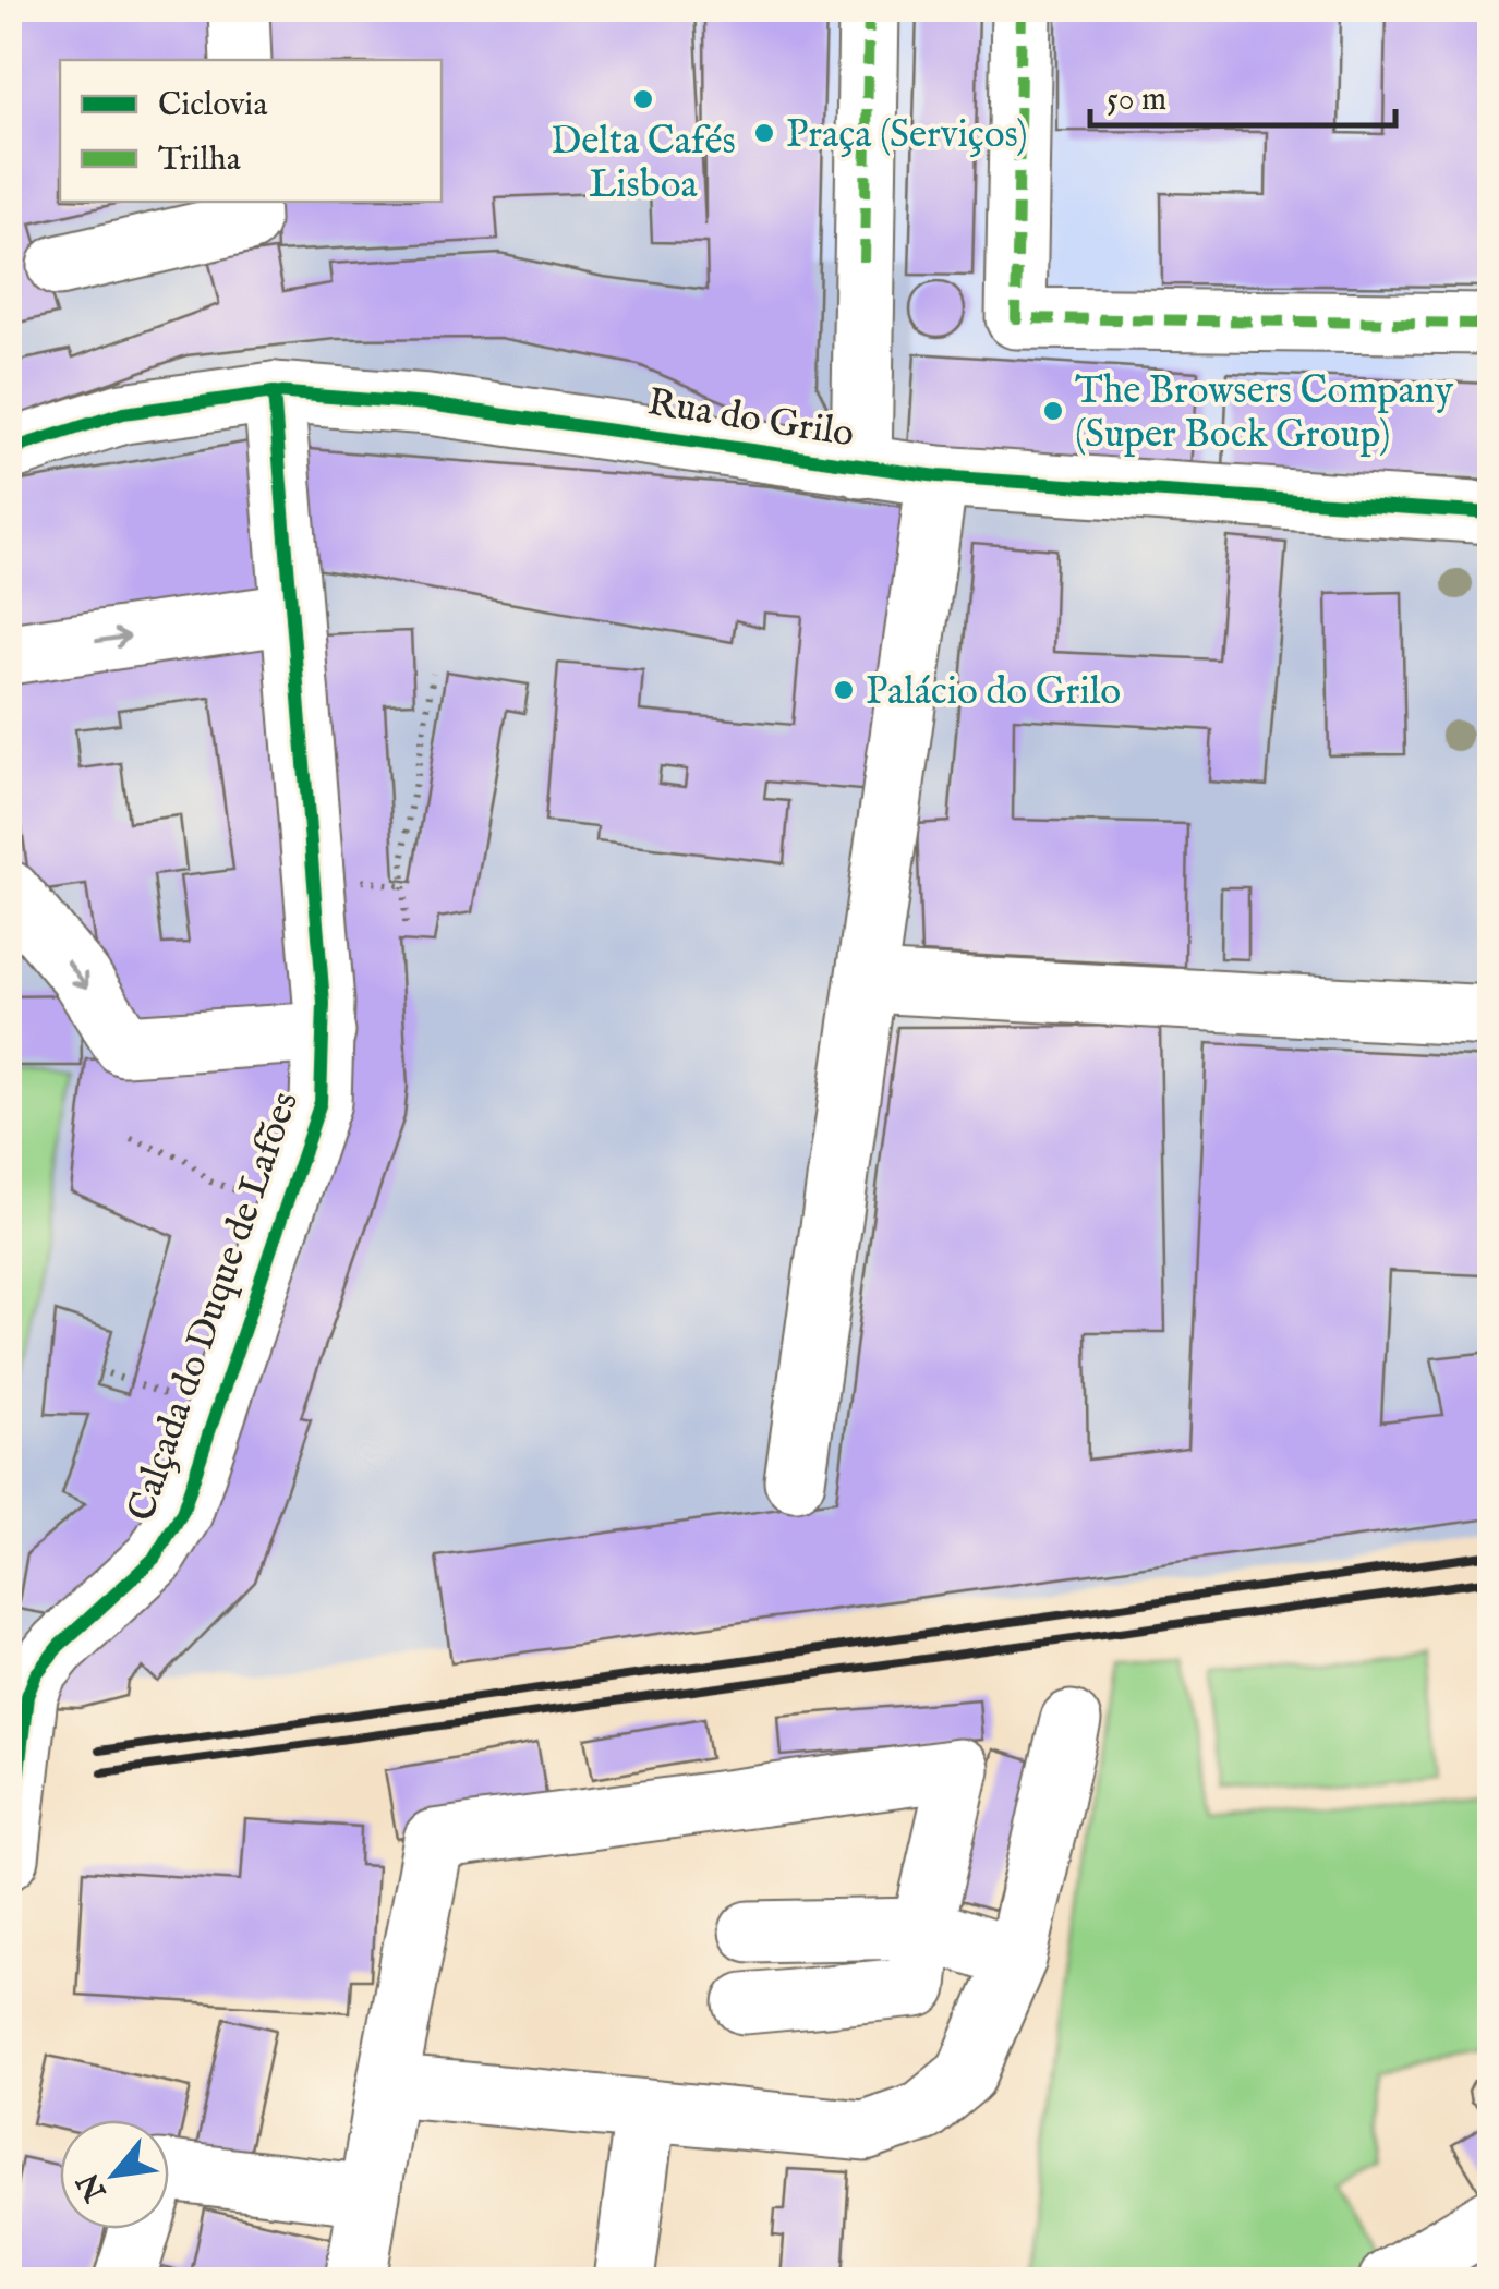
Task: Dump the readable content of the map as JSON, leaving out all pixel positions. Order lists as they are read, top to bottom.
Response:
{
  "streets": {
    "street": ["Rua do Grilo", "Calçada do Duque de Lafões"]
  },
  "crossings": [
    ["Rua do Grilo", "Calçada do Duque de Lafões"]
  ],
  "places": [
    "Delta Cafés Lisboa",
    "Praça (Serviços)",
    "The Browsers Company (Super Bock Group)",
    "Palácio do Grilo"
  ],
  "legend": ["Ciclovia", "Trilha"],
  "scale_bar": "50 m",
  "north": "bottom left"
}
